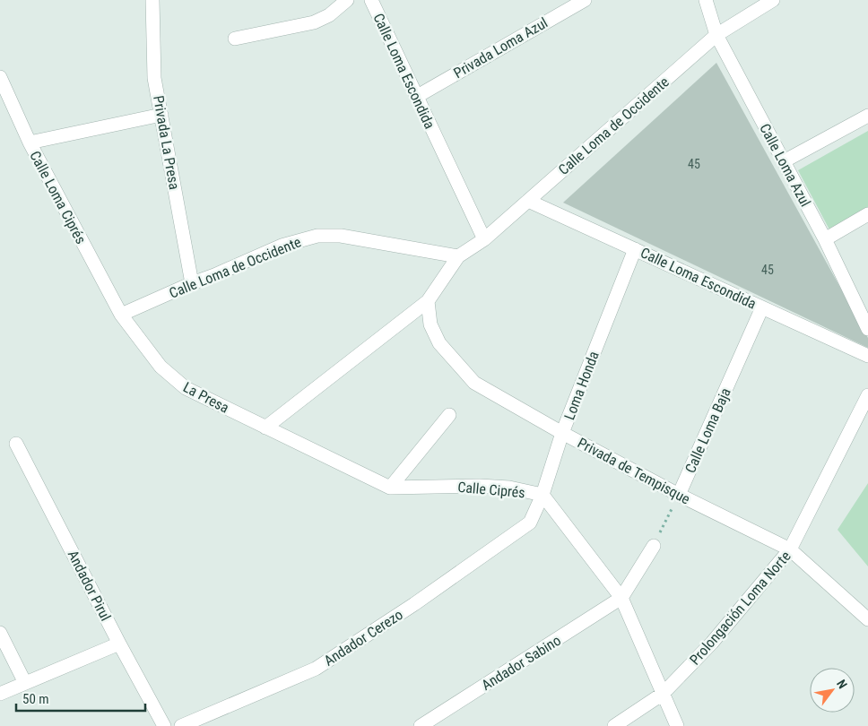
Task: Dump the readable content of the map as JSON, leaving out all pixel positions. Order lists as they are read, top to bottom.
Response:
{
  "streets": {
    "street": [
      "Privada Loma Azul",
      "Calle Loma Escondida",
      "Calle Loma de Occidente",
      "Privada La Presa",
      "Calle Loma Azul",
      "Calle Loma Ciprés",
      "Loma Honda",
      "La Presa",
      "Calle Loma Baja",
      "Privada de Tempisque",
      "Calle Ciprés",
      "Andador Pirul",
      "Prolongación Loma Norte",
      "Andador Cerezo",
      "Andador Sabino"
    ]
  },
  "crossings": [
    ["Privada Loma Azul", "Calle Loma Escondida"],
    ["Calle Loma Escondida", "Calle Loma de Occidente"],
    ["Calle Loma Escondida", "Loma Honda"],
    ["Calle Loma Escondida", "Calle Loma Baja"],
    ["Calle Loma de Occidente", "Privada La Presa"],
    ["Calle Loma de Occidente", "Calle Loma Azul"],
    ["Calle Loma de Occidente", "Calle Loma Ciprés"],
    ["Calle Loma de Occidente", "La Presa"],
    ["Calle Loma de Occidente", "Privada de Tempisque"],
    ["Calle Loma de Occidente", "Calle Ciprés"],
    ["Calle Loma Ciprés", "La Presa"],
    ["Loma Honda", "Privada de Tempisque"],
    ["Loma Honda", "Calle Ciprés"],
    ["Loma Honda", "Andador Cerezo"],
    ["La Presa", "Calle Ciprés"],
    ["Calle Loma Baja", "Privada de Tempisque"],
    ["Privada de Tempisque", "Prolongación Loma Norte"],
    ["Calle Ciprés", "Prolongación Loma Norte"],
    ["Calle Ciprés", "Andador Sabino"]
  ],
  "house_numbers": ["45", "45"],
  "scale_bar": "50 m",
  "north": "top right"
}
